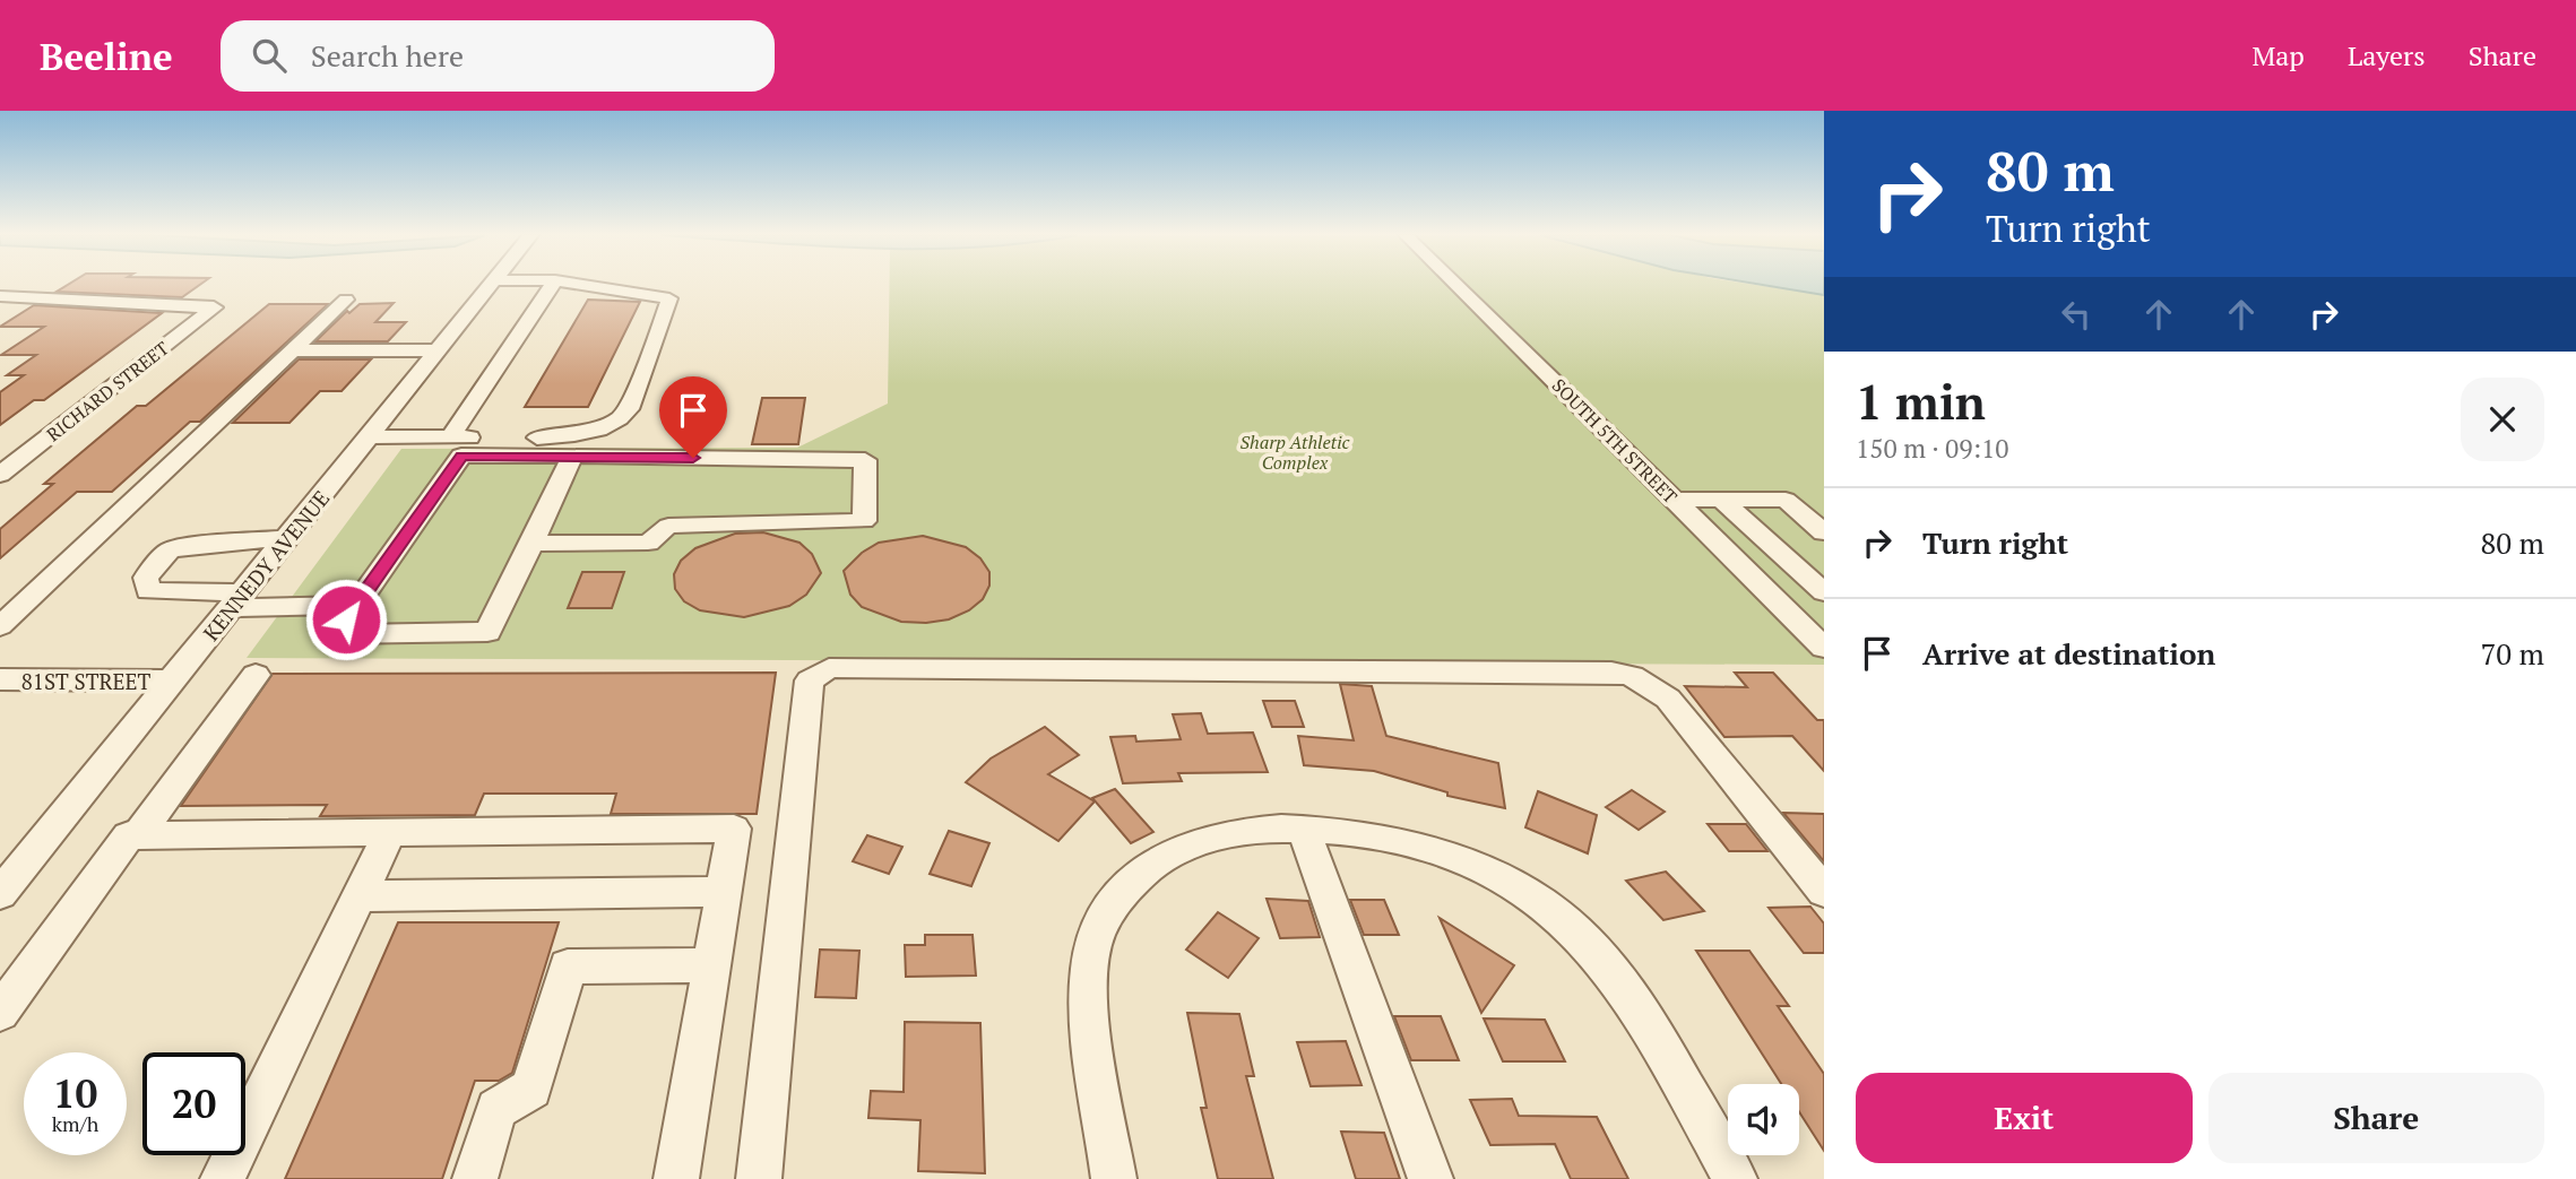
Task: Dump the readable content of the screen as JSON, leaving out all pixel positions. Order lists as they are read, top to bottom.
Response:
{
  "streets": {
    "street": [
      "RICHARD STREET",
      "SOUTH 5TH STREET",
      "KENNEDY AVENUE",
      "81ST STREET"
    ]
  },
  "crossings": [
    ["KENNEDY AVENUE", "81ST STREET"]
  ],
  "parks": ["Sharp Athletic Complex"],
  "page": {
    "header": "Beeline",
    "search": "Search here",
    "nav": ["Map", "Layers", "Share"],
    "turn": ["80 m", "Turn right"],
    "heading": ["1 min", "150 m · 09:10"],
    "list": [
      {
        "name": "Turn right",
        "value": "80 m"
      },
      {
        "name": "Arrive at destination",
        "value": "70 m"
      }
    ],
    "speed": "10 km/h",
    "limit": "20",
    "buttons": ["Exit", "Share"]
  }
}
